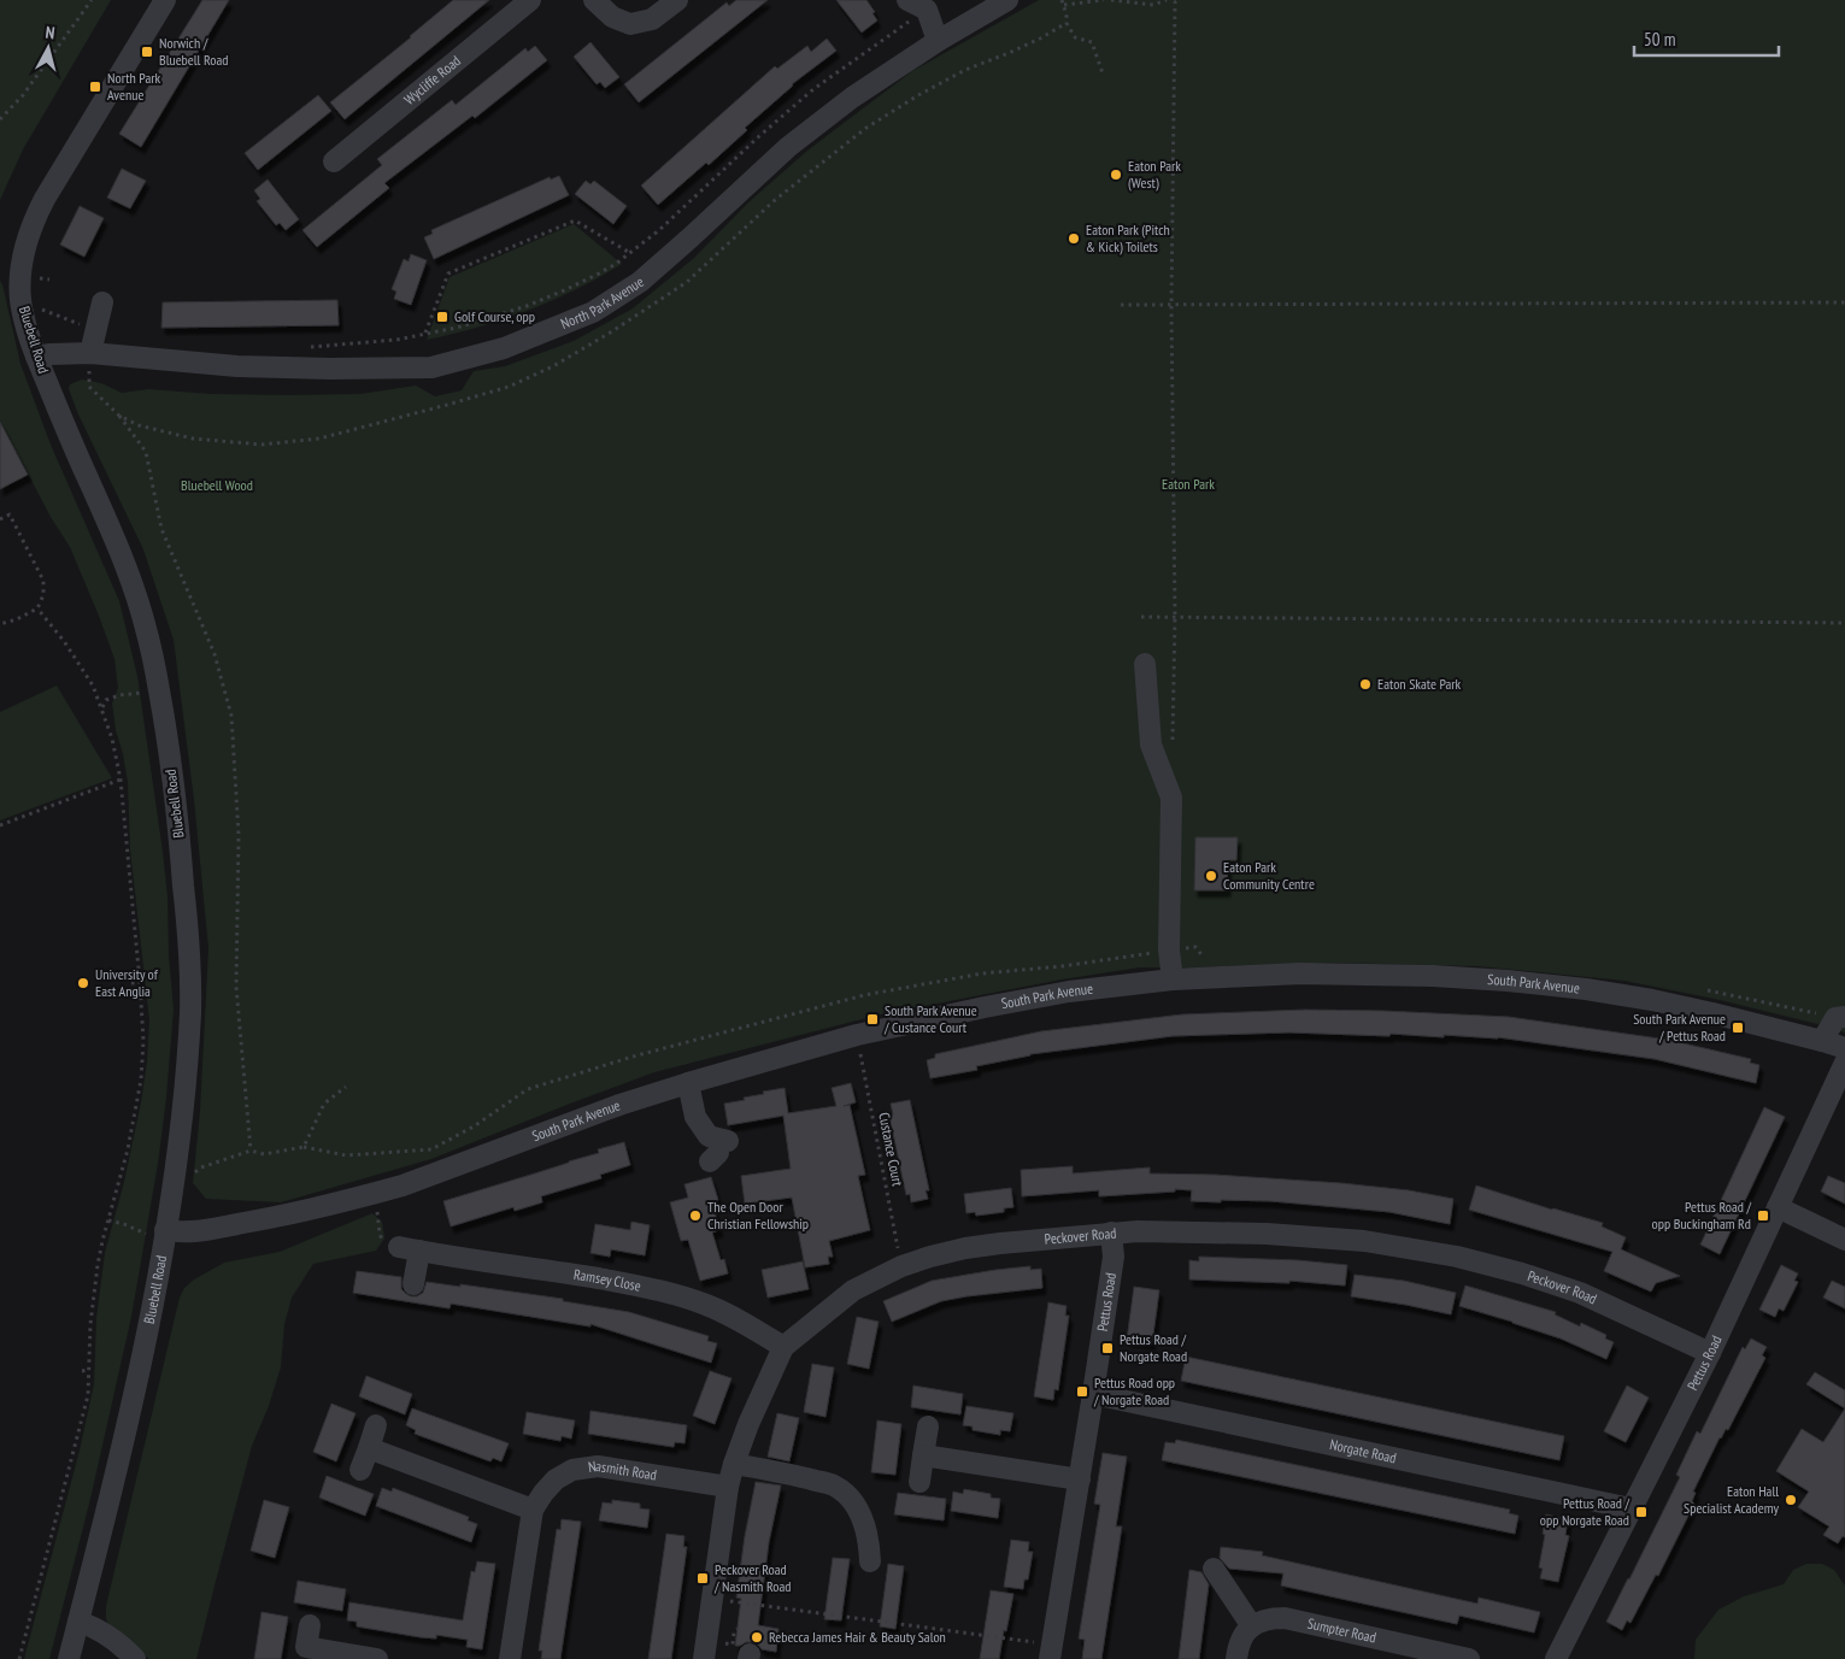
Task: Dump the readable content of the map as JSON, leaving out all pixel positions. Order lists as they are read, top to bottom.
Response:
{
  "streets": {
    "street": [
      "Wycliffe Road",
      "North Park Avenue",
      "Bluebell Road",
      "South Park Avenue",
      "Peckover Road",
      "Ramsey Close",
      "Pettus Road",
      "Norgate Road",
      "Nasmith Road",
      "Sumpter Road"
    ],
    "path": ["Custance Court"]
  },
  "crossings": [
    ["North Park Avenue", "Bluebell Road"],
    ["Bluebell Road", "South Park Avenue"],
    ["South Park Avenue", "Custance Court"],
    ["Custance Court", "Peckover Road"],
    ["Peckover Road", "Ramsey Close"],
    ["Peckover Road", "Pettus Road"],
    ["Peckover Road", "Nasmith Road"],
    ["Pettus Road", "Norgate Road"]
  ],
  "parks": ["Eaton Park", "Bluebell Wood"],
  "places": {
    "transit": [
      "Norwich / Bluebell Road",
      "North Park Avenue",
      "Golf Course, opp",
      "South Park Avenue / Custance Court",
      "South Park Avenue / Pettus Road",
      "Pettus Road / opp Buckingham Rd",
      "Pettus Road / Norgate Road",
      "Pettus Road opp / Norgate Road",
      "Pettus Road / opp Norgate Road",
      "Peckover Road / Nasmith Road"
    ],
    "other": [
      "Eaton Park (West)",
      "Eaton Park (Pitch & Kick) Toilets",
      "Eaton Skate Park",
      "Eaton Park Community Centre",
      "University of East Anglia",
      "The Open Door Christian Fellowship",
      "Eaton Hall Specialist Academy",
      "Rebecca James Hair & Beauty Salon"
    ]
  },
  "scale_bar": "50 m",
  "north": "top"
}
